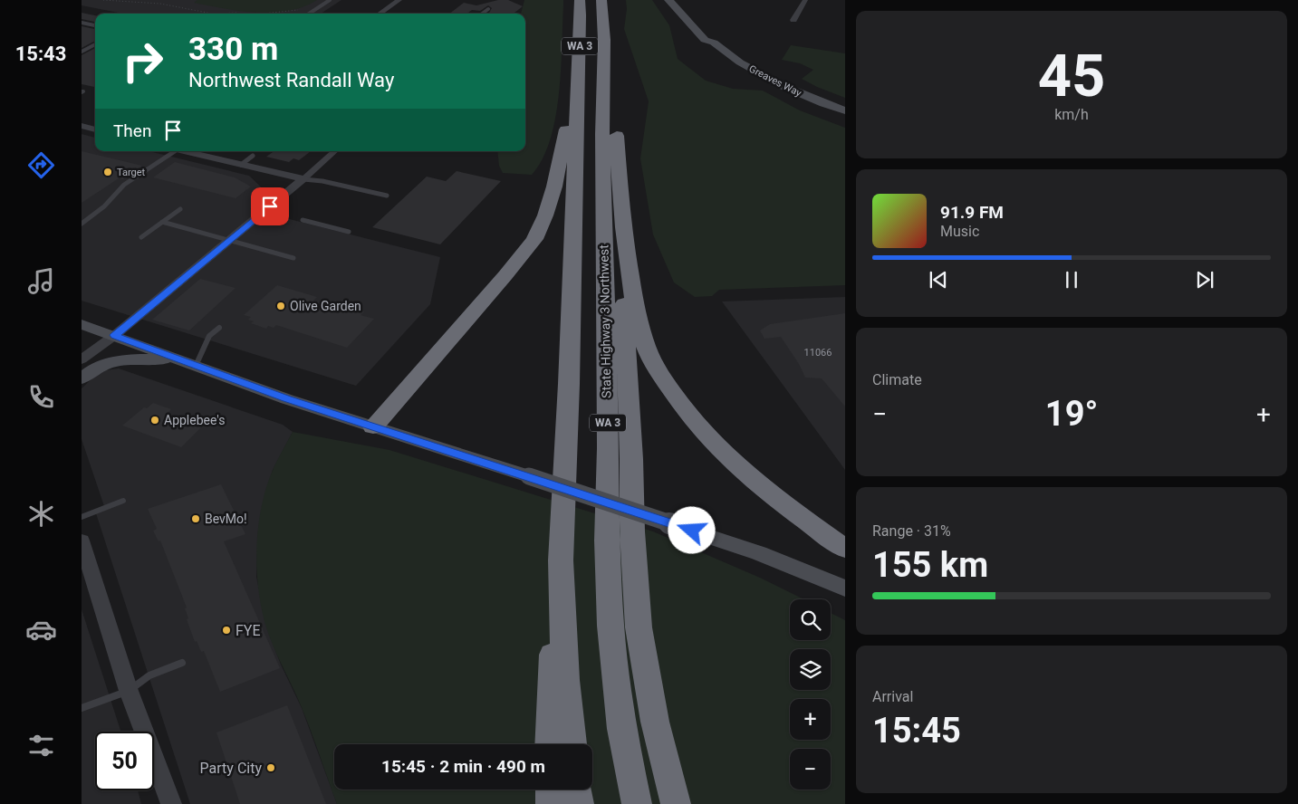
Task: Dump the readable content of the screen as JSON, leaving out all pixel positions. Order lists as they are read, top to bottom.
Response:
{
  "streets": {
    "highway": ["WA 3", "State Highway 3 Northwest"],
    "main road": ["Greaves Way"]
  },
  "places": [
    "Target",
    "Olive Garden",
    "Applebee's",
    "BevMo!",
    "FYE",
    "Party City"
  ],
  "house_numbers": ["11066"],
  "page": {
    "tabs": "15:43",
    "tile": [
      ["45", "km/h"],
      "Climate",
      ["Range · 31%", "155 km"],
      ["Arrival", "15:45"]
    ],
    "turn": ["330 m", "Northwest Randall Way"],
    "then": "Then",
    "song": ["91.9 FM", "Music"],
    "heat": ["−", "19°", "+"],
    "map_buttons": ["+", "−"],
    "limit": "50",
    "trip": "15:45 · 2 min · 490 m"
  }
}
